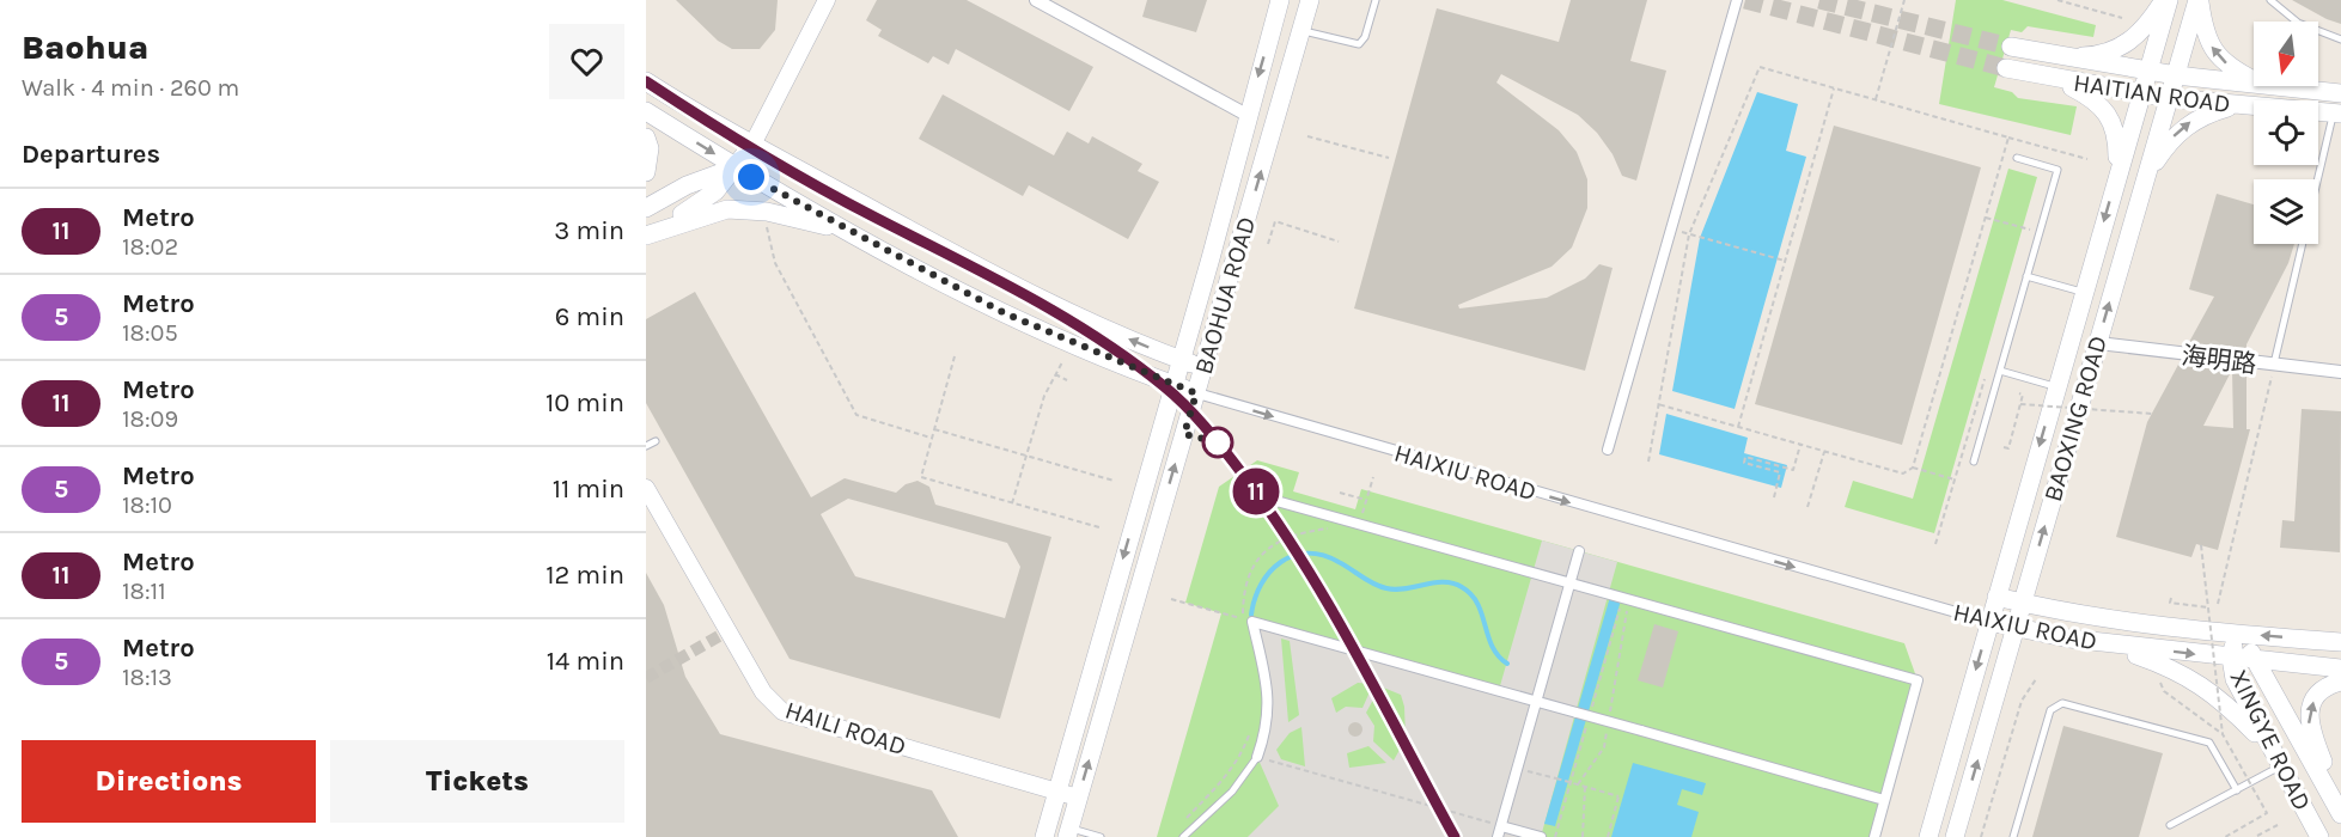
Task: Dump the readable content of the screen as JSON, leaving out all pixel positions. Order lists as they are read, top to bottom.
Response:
{
  "streets": {
    "main road": [
      "HAITIAN ROAD",
      "BAOHUA ROAD",
      "BAOXING ROAD",
      "HAIXIU ROAD",
      "XINGYE ROAD"
    ],
    "street": ["海明路", "HAILI ROAD"]
  },
  "crossings": [
    ["HAITIAN ROAD", "BAOXING ROAD"],
    ["BAOHUA ROAD", "HAIXIU ROAD"],
    ["BAOHUA ROAD", "HAILI ROAD"],
    ["海明路", "BAOXING ROAD"],
    ["BAOXING ROAD", "HAIXIU ROAD"],
    ["HAIXIU ROAD", "XINGYE ROAD"]
  ],
  "lines": ["metro line 11"],
  "north": "bottom",
  "page": {
    "heading": [
      ["Baohua", "Walk · 4 min · 260 m"],
      "Departures"
    ],
    "on_map": "11",
    "list": [
      {
        "mark": "11",
        "name": "Metro",
        "note": "18:02",
        "value": "3 min"
      },
      {
        "mark": "5",
        "name": "Metro",
        "note": "18:05",
        "value": "6 min"
      },
      {
        "mark": "11",
        "name": "Metro",
        "note": "18:09",
        "value": "10 min"
      },
      {
        "mark": "5",
        "name": "Metro",
        "note": "18:10",
        "value": "11 min"
      },
      {
        "mark": "11",
        "name": "Metro",
        "note": "18:11",
        "value": "12 min"
      },
      {
        "mark": "5",
        "name": "Metro",
        "note": "18:13",
        "value": "14 min"
      }
    ],
    "buttons": ["Directions", "Tickets"]
  }
}
